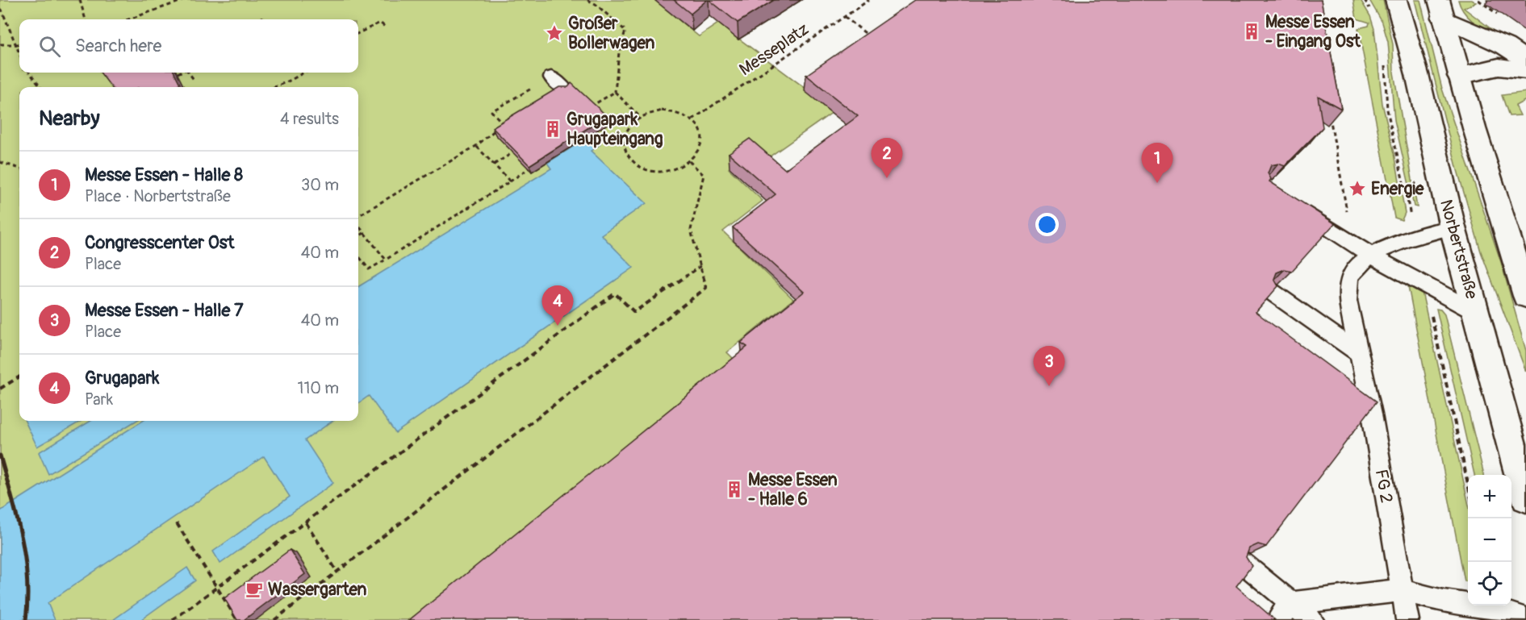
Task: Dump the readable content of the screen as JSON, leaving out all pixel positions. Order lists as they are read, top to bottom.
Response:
{
  "streets": {
    "main road": ["Norbertstraße"],
    "lane": ["FG 2"],
    "path": ["Messeplatz"]
  },
  "crossings": [
    ["Norbertstraße", "FG 2"]
  ],
  "places": {
    "building": ["Messe Essen - Eingang Ost", "Grugapark Haupteingang", "Messe Essen - Halle 6"],
    "place": ["Großer Bollerwagen", "Energie"],
    "cafe": ["Wassergarten"]
  },
  "page": {
    "search": "Search here",
    "heading": ["Nearby", "4 results"],
    "pins": [
      "2",
      "1",
      "4",
      "3"
    ],
    "list": [
      {
        "mark": "1",
        "name": "Messe Essen - Halle 8",
        "note": "Place · Norbertstraße",
        "value": "30 m"
      },
      {
        "mark": "2",
        "name": "Congresscenter Ost",
        "note": "Place",
        "value": "40 m"
      },
      {
        "mark": "3",
        "name": "Messe Essen - Halle 7",
        "note": "Place",
        "value": "40 m"
      },
      {
        "mark": "4",
        "name": "Grugapark",
        "note": "Park",
        "value": "110 m"
      }
    ],
    "map_buttons": ["+", "−"]
  }
}
